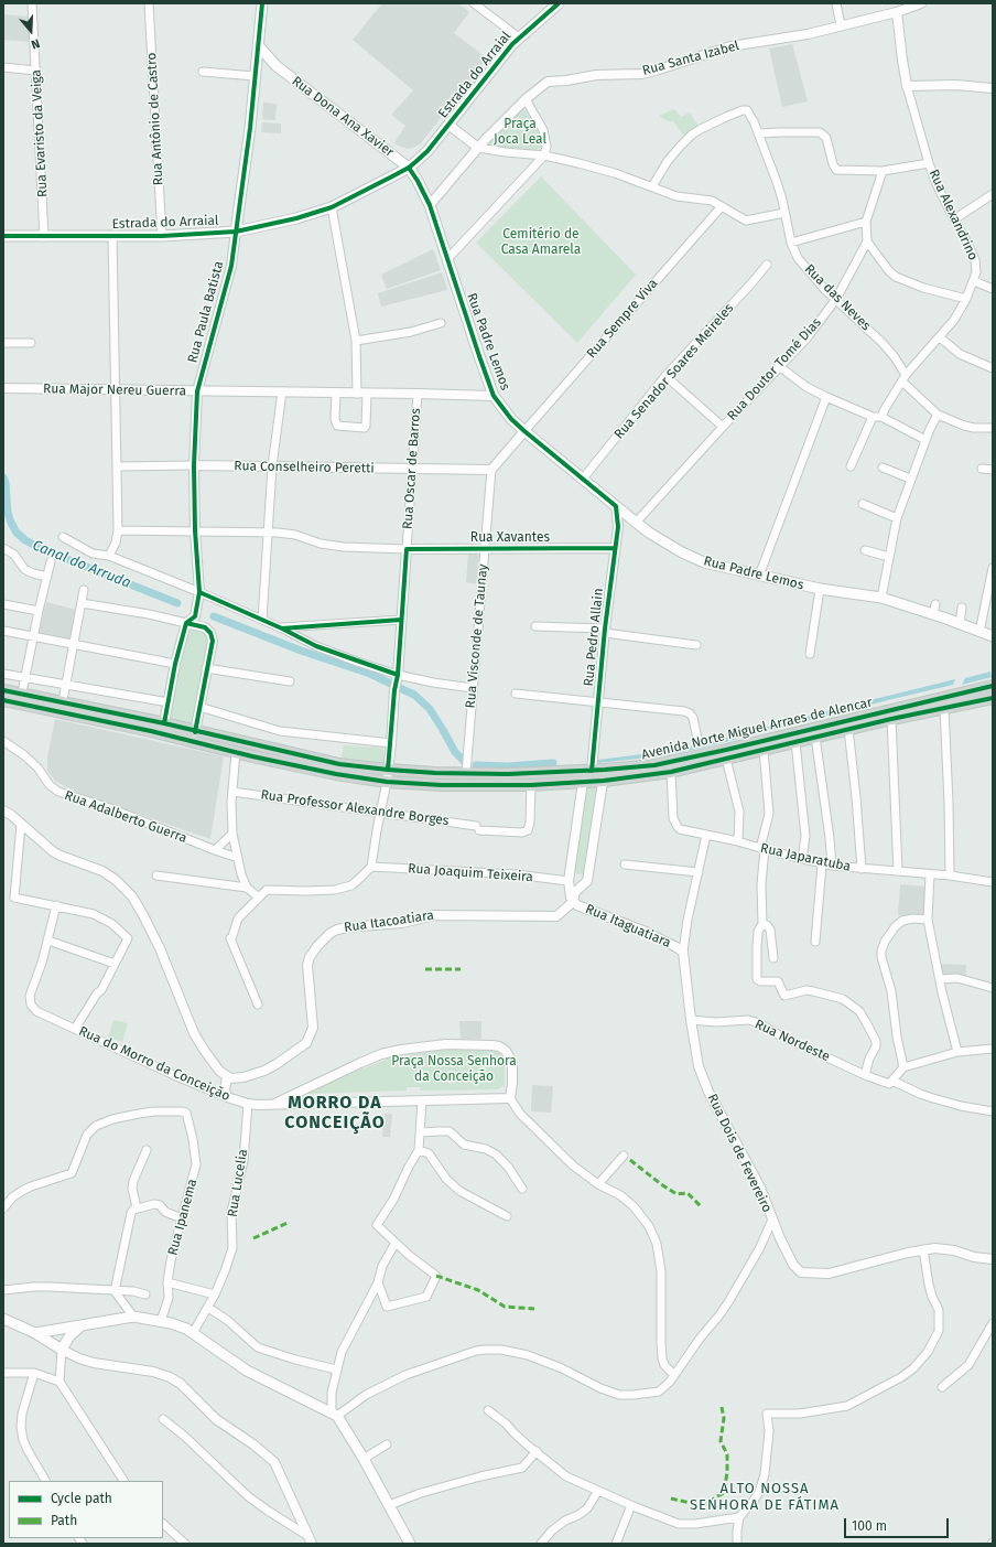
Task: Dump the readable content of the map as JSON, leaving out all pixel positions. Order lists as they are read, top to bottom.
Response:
{
  "streets": {
    "main road": [
      "Estrada do Arraial",
      "Rua Dona Ana Xavier",
      "Rua Paula Batista",
      "Rua Padre Lemos",
      "Avenida Norte Miguel Arraes de Alencar"
    ],
    "street": [
      "Rua Santa Izabel",
      "Rua Antônio de Castro",
      "Rua Evaristo da Veiga",
      "Rua Alexandrino",
      "Rua das Neves",
      "Rua Sempre Viva",
      "Rua Doutor Tomé Dias",
      "Rua Senador Soares Meireles",
      "Rua Major Nereu Guerra",
      "Rua Conselheiro Peretti",
      "Rua Oscar de Barros",
      "Rua Xavantes",
      "Rua Visconde de Taunay",
      "Rua Pedro Allain",
      "Rua Professor Alexandre Borges",
      "Rua Adalberto Guerra",
      "Rua Japaratuba",
      "Rua Joaquim Teixeira",
      "Rua Itacoatiara",
      "Rua Itaguatiara",
      "Rua Nordeste",
      "Rua do Morro da Conceição",
      "Rua Dois de Fevereiro",
      "Rua Lucelia",
      "Rua Ipanema"
    ]
  },
  "crossings": [
    ["Rua Santa Izabel", "Rua Alexandrino"],
    ["Rua Santa Izabel", "Rua Padre Lemos"],
    ["Estrada do Arraial", "Rua Dona Ana Xavier"],
    ["Estrada do Arraial", "Rua Antônio de Castro"],
    ["Estrada do Arraial", "Rua Evaristo da Veiga"],
    ["Estrada do Arraial", "Rua Paula Batista"],
    ["Estrada do Arraial", "Rua Padre Lemos"],
    ["Rua Dona Ana Xavier", "Rua Paula Batista"],
    ["Rua Dona Ana Xavier", "Rua Padre Lemos"],
    ["Rua Alexandrino", "Rua das Neves"],
    ["Rua das Neves", "Rua Doutor Tomé Dias"],
    ["Rua Paula Batista", "Rua Major Nereu Guerra"],
    ["Rua Paula Batista", "Rua Conselheiro Peretti"],
    ["Rua Paula Batista", "Rua Xavantes"],
    ["Rua Sempre Viva", "Rua Padre Lemos"],
    ["Rua Padre Lemos", "Rua Doutor Tomé Dias"],
    ["Rua Padre Lemos", "Rua Senador Soares Meireles"],
    ["Rua Padre Lemos", "Rua Major Nereu Guerra"],
    ["Rua Padre Lemos", "Rua Pedro Allain"],
    ["Rua Major Nereu Guerra", "Rua Oscar de Barros"],
    ["Rua Conselheiro Peretti", "Rua Oscar de Barros"],
    ["Rua Conselheiro Peretti", "Rua Visconde de Taunay"],
    ["Rua Oscar de Barros", "Rua Xavantes"],
    ["Rua Oscar de Barros", "Avenida Norte Miguel Arraes de Alencar"],
    ["Rua Xavantes", "Rua Visconde de Taunay"],
    ["Rua Xavantes", "Rua Pedro Allain"],
    ["Rua Visconde de Taunay", "Avenida Norte Miguel Arraes de Alencar"],
    ["Rua Pedro Allain", "Avenida Norte Miguel Arraes de Alencar"],
    ["Avenida Norte Miguel Arraes de Alencar", "Rua Professor Alexandre Borges"],
    ["Avenida Norte Miguel Arraes de Alencar", "Rua Japaratuba"],
    ["Rua Japaratuba", "Rua Dois de Fevereiro"],
    ["Rua Itacoatiara", "Rua Itaguatiara"],
    ["Rua Itaguatiara", "Rua Dois de Fevereiro"],
    ["Rua Nordeste", "Rua Dois de Fevereiro"],
    ["Rua do Morro da Conceição", "Rua Lucelia"]
  ],
  "districts": ["MORRO DA CONCEIÇÃO", "ALTO NOSSA SENHORA DE FÁTIMA"],
  "water": ["Canal do Arruda"],
  "parks": ["Praça Joca Leal", "Cemitério de Casa Amarela", "Praça Nossa Senhora da Conceição"],
  "legend": ["Cycle path", "Path"],
  "scale_bar": "100 m",
  "north": "bottom"
}
